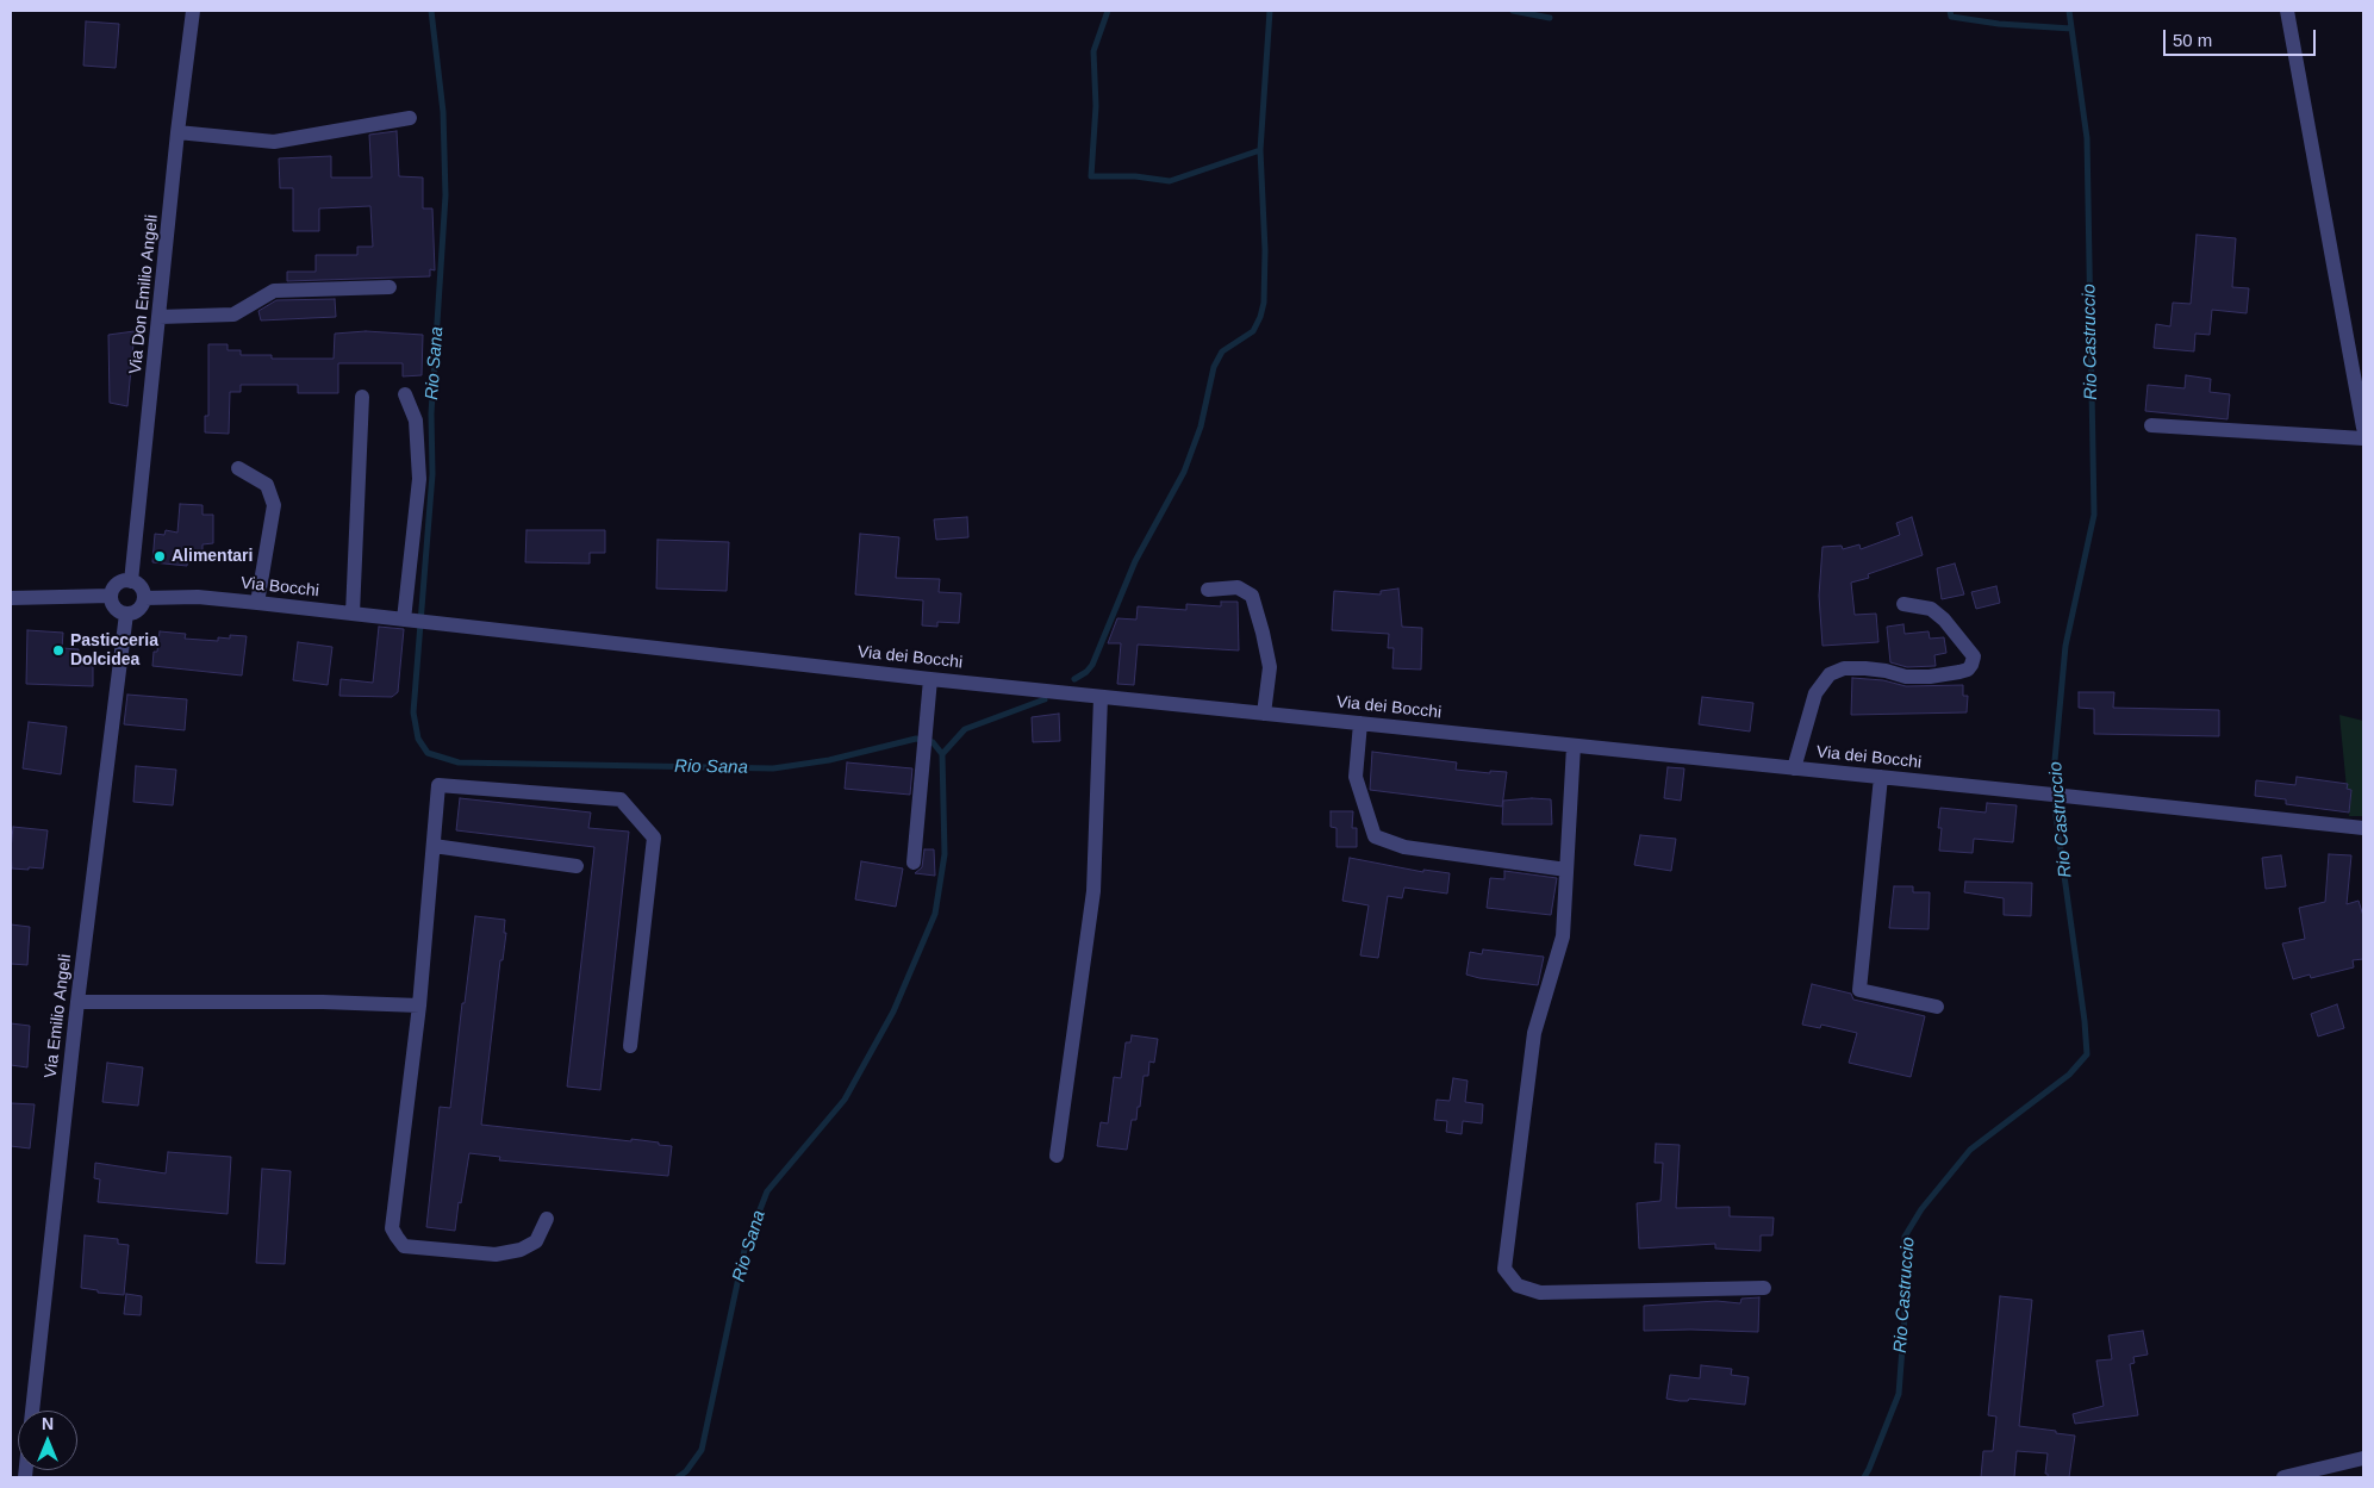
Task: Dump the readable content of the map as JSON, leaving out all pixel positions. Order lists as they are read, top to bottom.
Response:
{
  "streets": {
    "street": [
      "Via Don Emilio Angeli",
      "Via Bocchi",
      "Via dei Bocchi",
      "Via Emilio Angeli"
    ]
  },
  "crossings": [
    ["Via Don Emilio Angeli", "Via Bocchi"],
    ["Via Don Emilio Angeli", "Via Emilio Angeli"],
    ["Via Bocchi", "Via dei Bocchi"],
    ["Via Bocchi", "Via Emilio Angeli"]
  ],
  "water": ["Rio Castruccio", "Rio Sana"],
  "places": ["Alimentari", "Pasticceria Dolcidea"],
  "scale_bar": "50 m",
  "north": "top"
}
